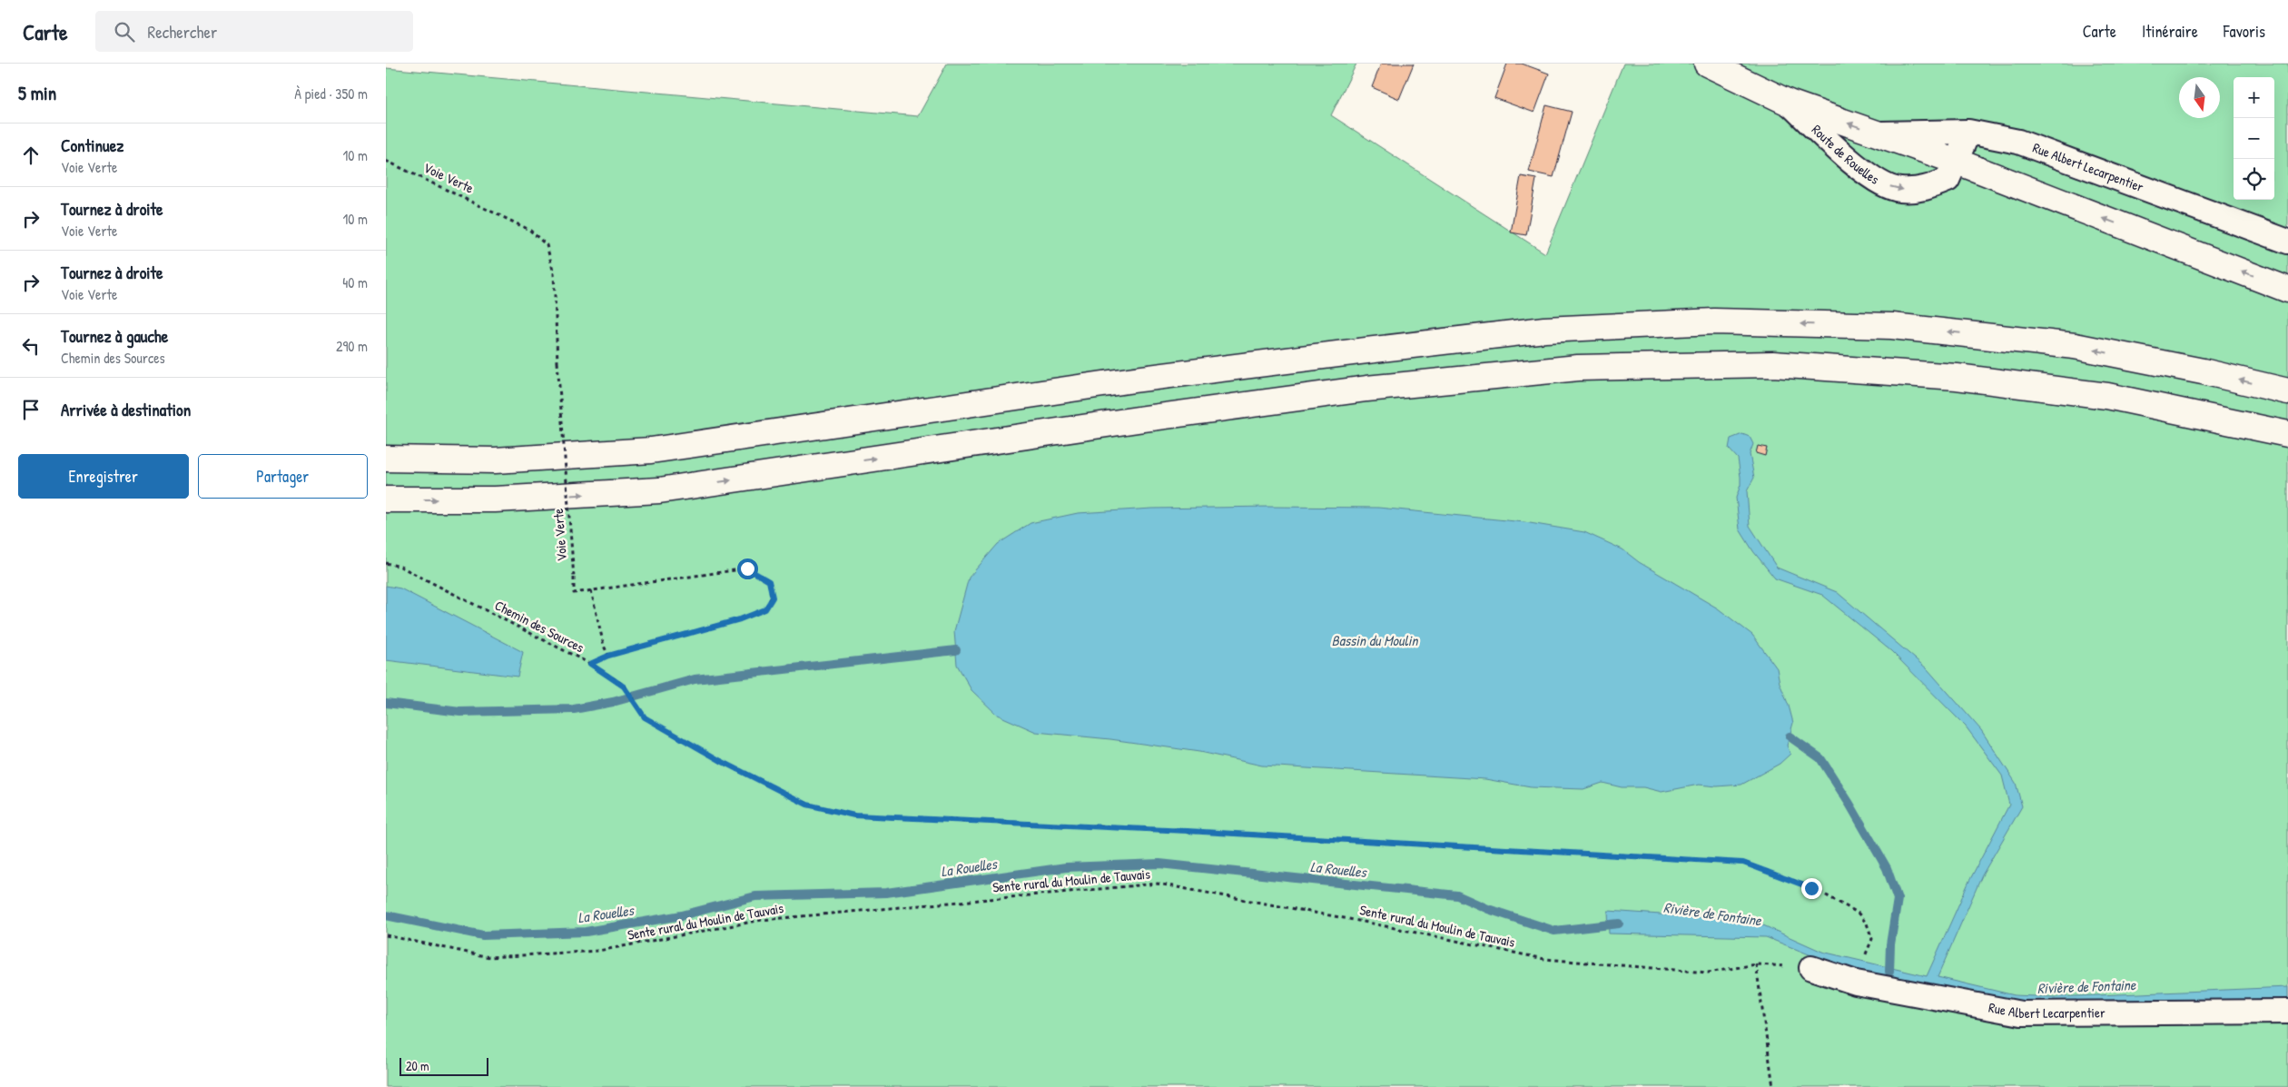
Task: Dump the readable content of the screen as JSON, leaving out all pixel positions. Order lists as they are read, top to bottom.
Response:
{
  "streets": {
    "main road": ["Route de Rouelles"],
    "street": ["Rue Albert Lecarpentier"],
    "path": ["Voie Verte", "Chemin des Sources", "Sente rural du Moulin de Tauvais"]
  },
  "crossings": [
    ["Route de Rouelles", "Rue Albert Lecarpentier"],
    ["Rue Albert Lecarpentier", "Sente rural du Moulin de Tauvais"],
    ["Voie Verte", "Chemin des Sources"]
  ],
  "water": ["Bassin du Moulin", "La Rouelles", "Rivière de Fontaine"],
  "scale_bar": "20 m",
  "north": "bottom",
  "page": {
    "header": "Carte",
    "search": "Rechercher",
    "nav": ["Carte", "Itinéraire", "Favoris"],
    "heading": ["5 min", "À pied · 350 m"],
    "map_buttons": ["+", "−"],
    "list": [
      ["Continuez", "Voie Verte", "10 m"],
      ["Tournez à droite", "Voie Verte", "10 m"],
      ["Tournez à droite", "Voie Verte", "40 m"],
      ["Tournez à gauche", "Chemin des Sources", "290 m"],
      "Arrivée à destination"
    ],
    "buttons": ["Enregistrer", "Partager"],
    "scale": "20 m"
  }
}
